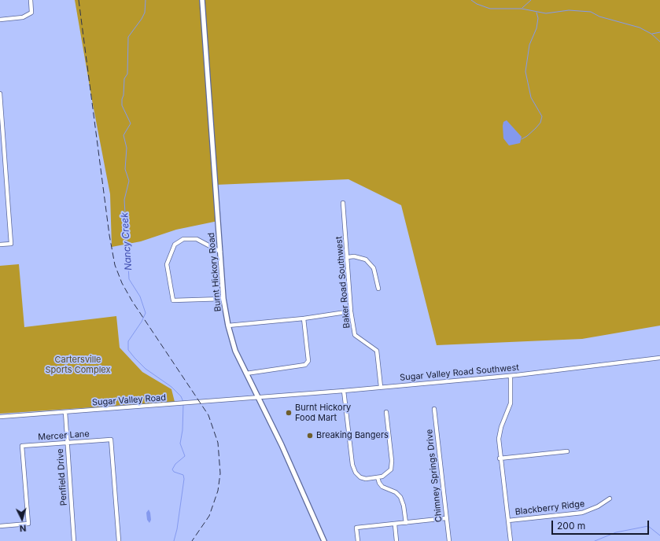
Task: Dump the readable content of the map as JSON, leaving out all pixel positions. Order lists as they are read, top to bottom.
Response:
{
  "streets": {
    "main road": ["Burnt Hickory Road"],
    "street": [
      "Baker Road Southwest",
      "Sugar Valley Road Southwest",
      "Sugar Valley Road",
      "Mercer Lane",
      "Chimney Springs Drive",
      "Penfield Drive",
      "Blackberry Ridge"
    ]
  },
  "crossings": [
    ["Burnt Hickory Road", "Sugar Valley Road Southwest"],
    ["Burnt Hickory Road", "Sugar Valley Road"],
    ["Baker Road Southwest", "Sugar Valley Road Southwest"],
    ["Sugar Valley Road Southwest", "Sugar Valley Road"],
    ["Sugar Valley Road", "Penfield Drive"],
    ["Mercer Lane", "Penfield Drive"]
  ],
  "water": ["Nancy Creek"],
  "parks": ["Cartersville Sports Complex"],
  "places": ["Burnt Hickory Food Mart", "Breaking Bangers"],
  "scale_bar": "200 m",
  "north": "bottom"
}
